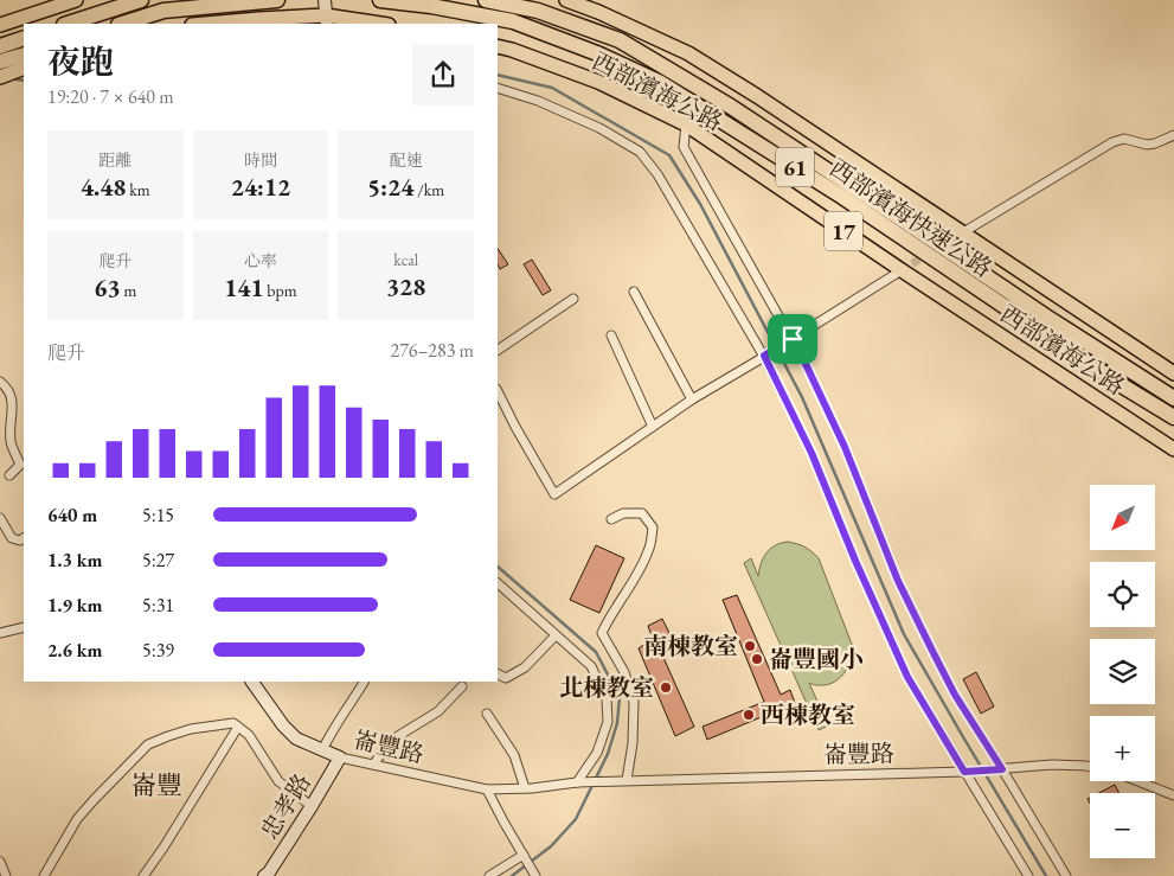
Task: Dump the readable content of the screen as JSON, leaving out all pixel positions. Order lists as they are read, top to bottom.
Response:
{
  "streets": {
    "highway": ["61", "西部濱海快速公路"],
    "main road": ["西部濱海公路", "17"],
    "street": ["崙豐路", "忠孝路"]
  },
  "crossings": [
    ["崙豐路", "忠孝路"]
  ],
  "districts": ["崙豐"],
  "places": [
    "南棟教室",
    "崙豐國小",
    "北棟教室",
    "西棟教室"
  ],
  "north": "bottom left",
  "page": {
    "heading": ["夜跑", "19:20 · 7 × 640 m"],
    "stats": [
      ["距離", "4.48 km"],
      ["時間", "24:12"],
      ["配速", "5:24 /km"],
      ["爬升", "63 m"],
      ["心率", "141 bpm"],
      ["kcal", "328"]
    ],
    "chart": ["爬升", "276–283 m"],
    "map_buttons": ["+", "−"],
    "list": [
      {
        "name": "640 m",
        "note": "5:15"
      },
      {
        "name": "1.3 km",
        "note": "5:27"
      },
      {
        "name": "1.9 km",
        "note": "5:31"
      },
      {
        "name": "2.6 km",
        "note": "5:39"
      }
    ]
  }
}
